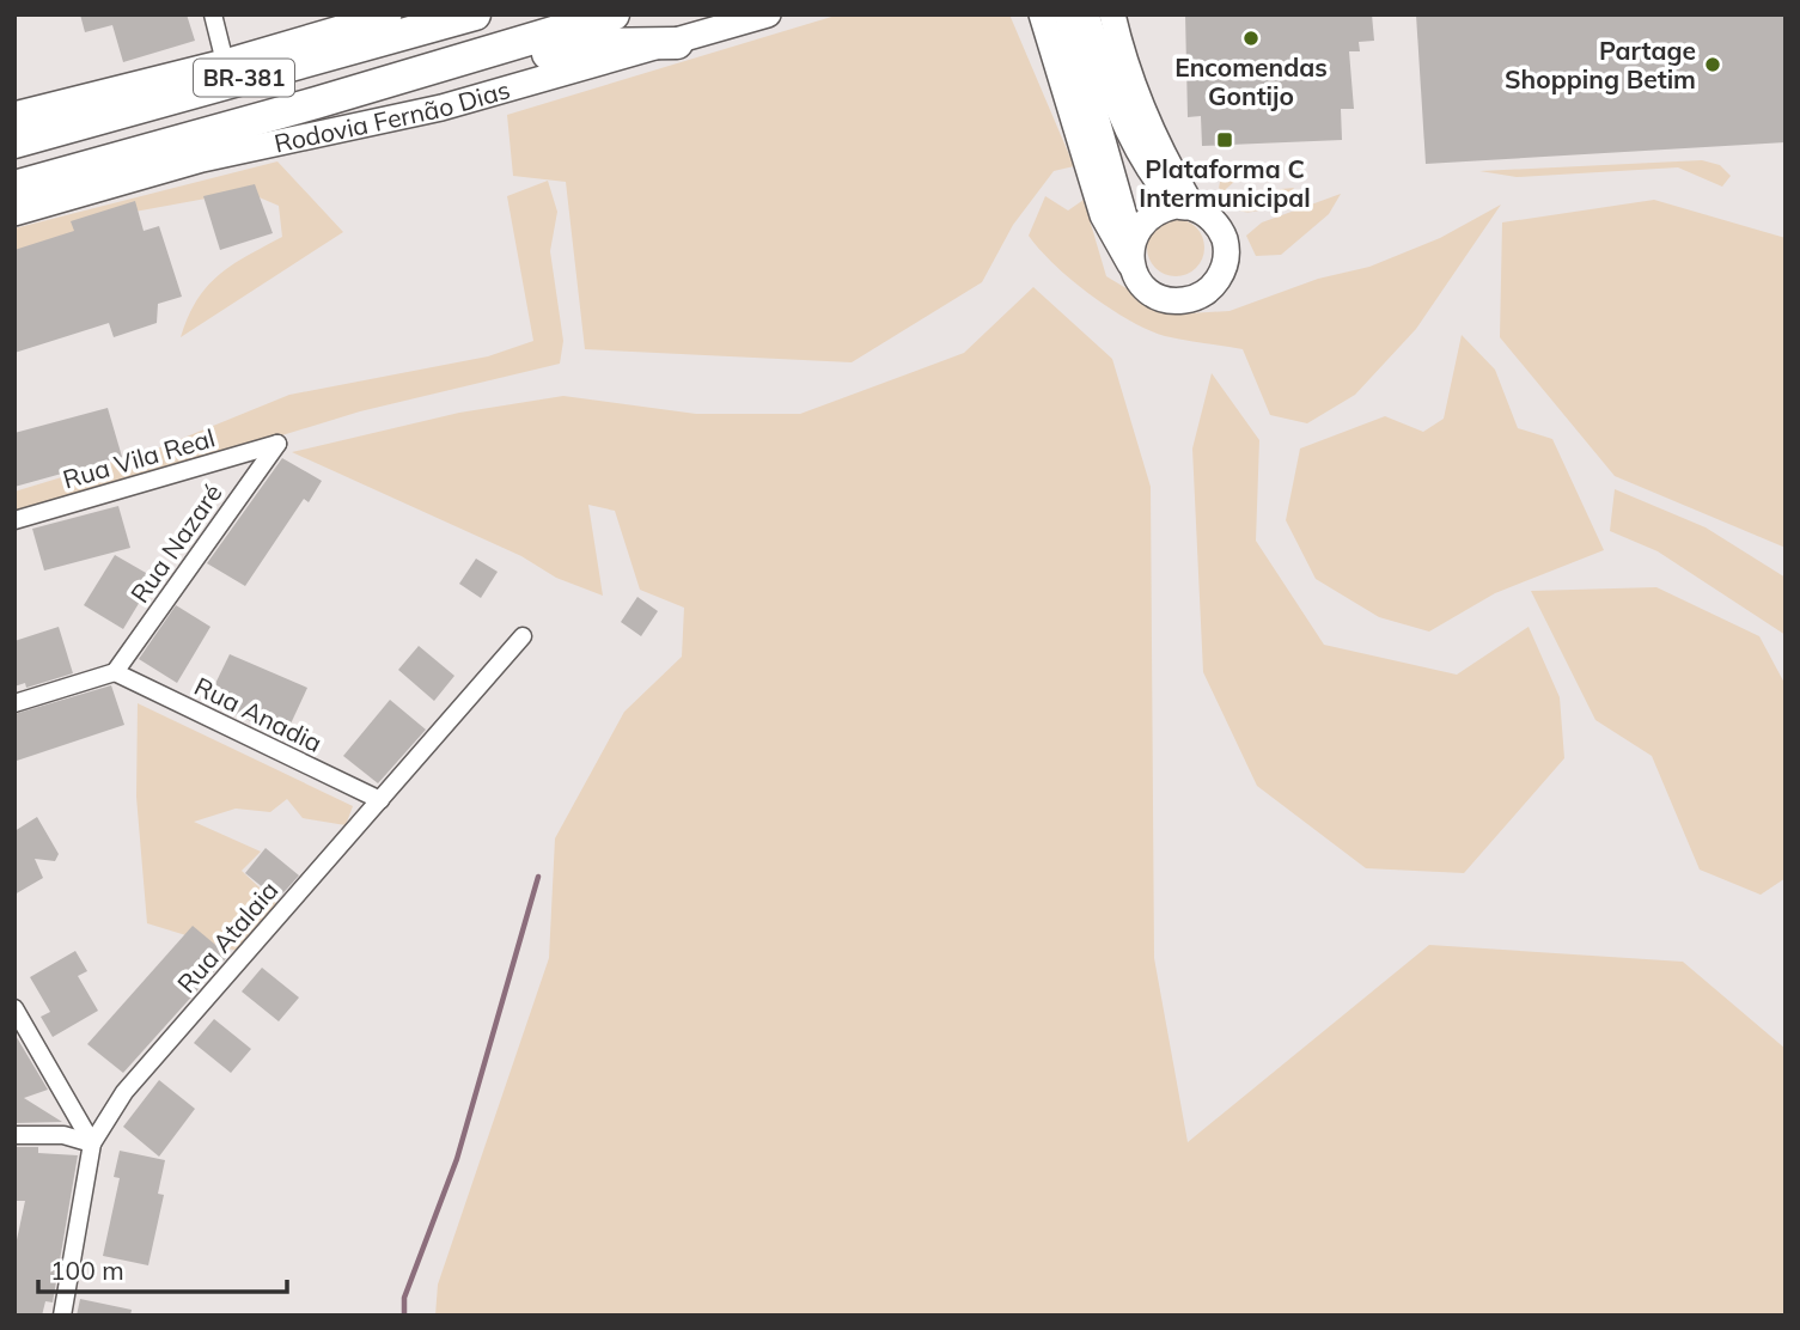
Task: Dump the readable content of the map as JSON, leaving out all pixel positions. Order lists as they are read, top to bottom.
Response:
{
  "streets": {
    "highway": ["BR-381", "Rodovia Fernão Dias"],
    "street": [
      "Rua Vila Real",
      "Rua Nazaré",
      "Rua Anadia",
      "Rua Atalaia"
    ]
  },
  "crossings": [
    ["Rua Vila Real", "Rua Nazaré"],
    ["Rua Nazaré", "Rua Anadia"],
    ["Rua Anadia", "Rua Atalaia"]
  ],
  "places": {
    "other": ["Encomendas Gontijo", "Partage Shopping Betim"],
    "transit": ["Plataforma C Intermunicipal"]
  },
  "scale_bar": "100 m"
}
